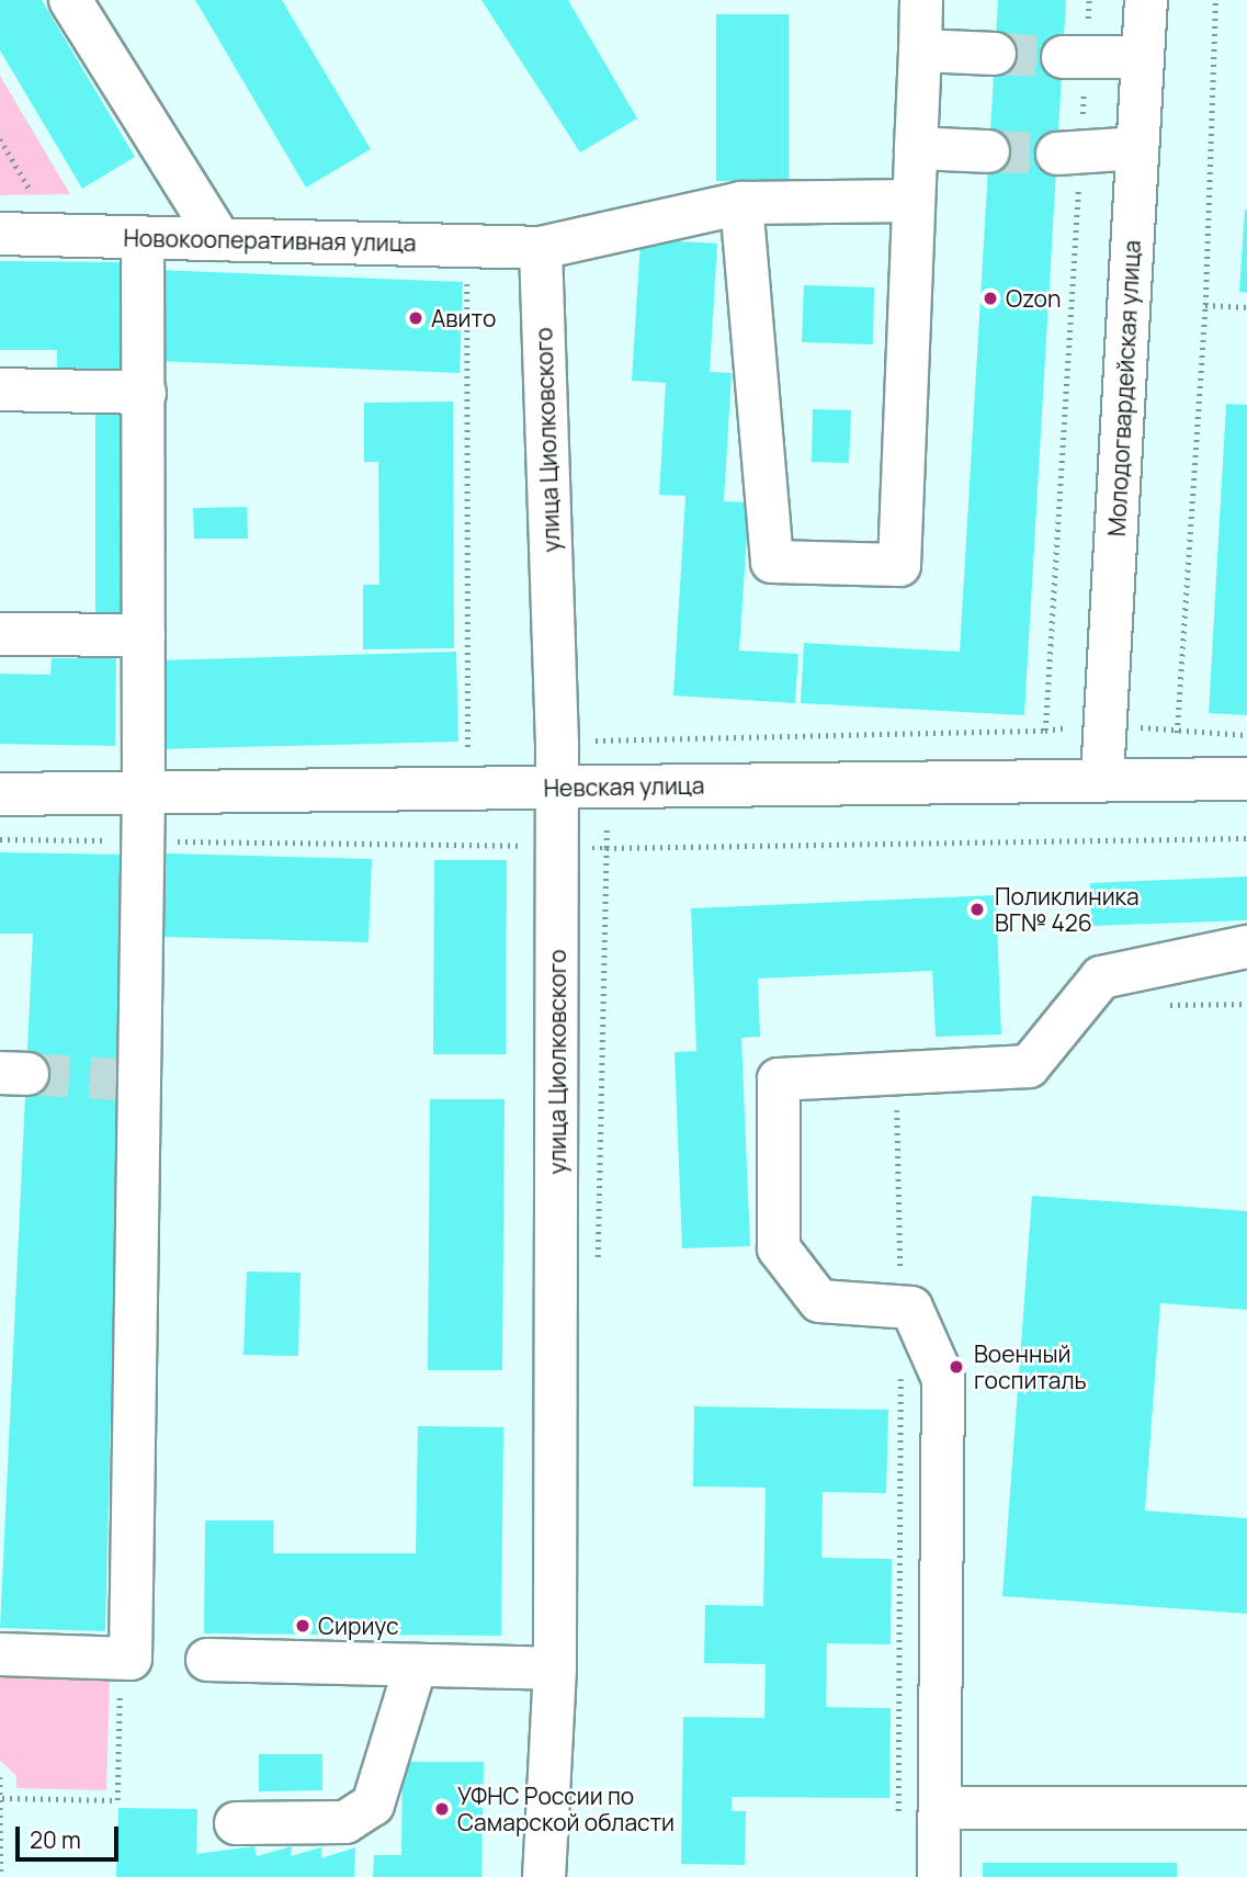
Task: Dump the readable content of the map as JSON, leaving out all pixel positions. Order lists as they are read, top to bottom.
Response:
{
  "streets": {
    "street": [
      "Новокооперативная улица",
      "Молодогвардейская улица",
      "улица Циолковского",
      "Невская улица"
    ]
  },
  "crossings": [
    ["Новокооперативная улица", "улица Циолковского"],
    ["Молодогвардейская улица", "Невская улица"],
    ["улица Циолковского", "Невская улица"]
  ],
  "places": [
    "Ozon",
    "Авито",
    "Поликлиника ВГ№ 426",
    "Военный госпиталь",
    "Сириус",
    "УФНС России по Самарской области"
  ],
  "scale_bar": "20 m"
}
